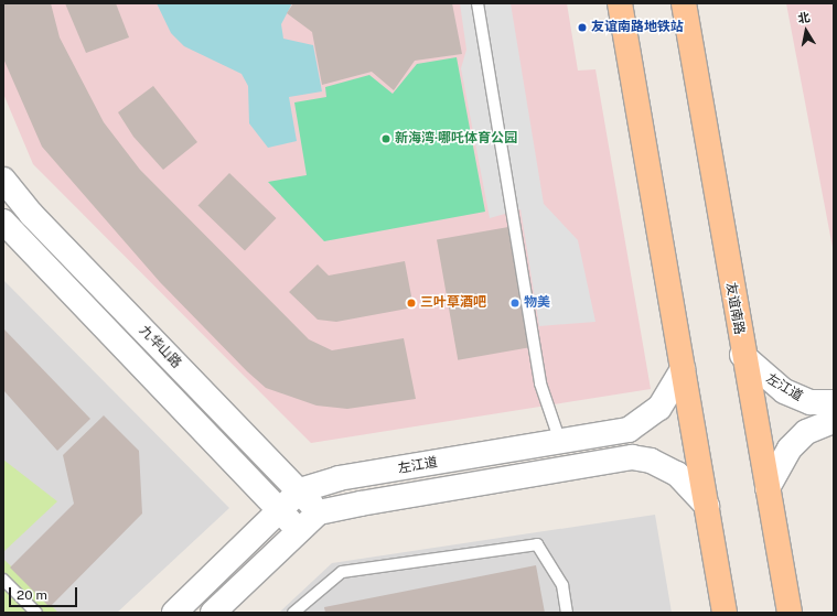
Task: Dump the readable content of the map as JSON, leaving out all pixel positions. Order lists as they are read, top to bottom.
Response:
{
  "streets": {
    "main road": ["友谊南路"],
    "street": ["九华山路", "左江道"]
  },
  "crossings": [
    ["友谊南路", "左江道"],
    ["九华山路", "左江道"]
  ],
  "places": [
    "友谊南路地铁站",
    "新海湾·哪吒体育公园",
    "三叶草酒吧",
    "物美"
  ],
  "scale_bar": "20 m",
  "north": "top"
}
